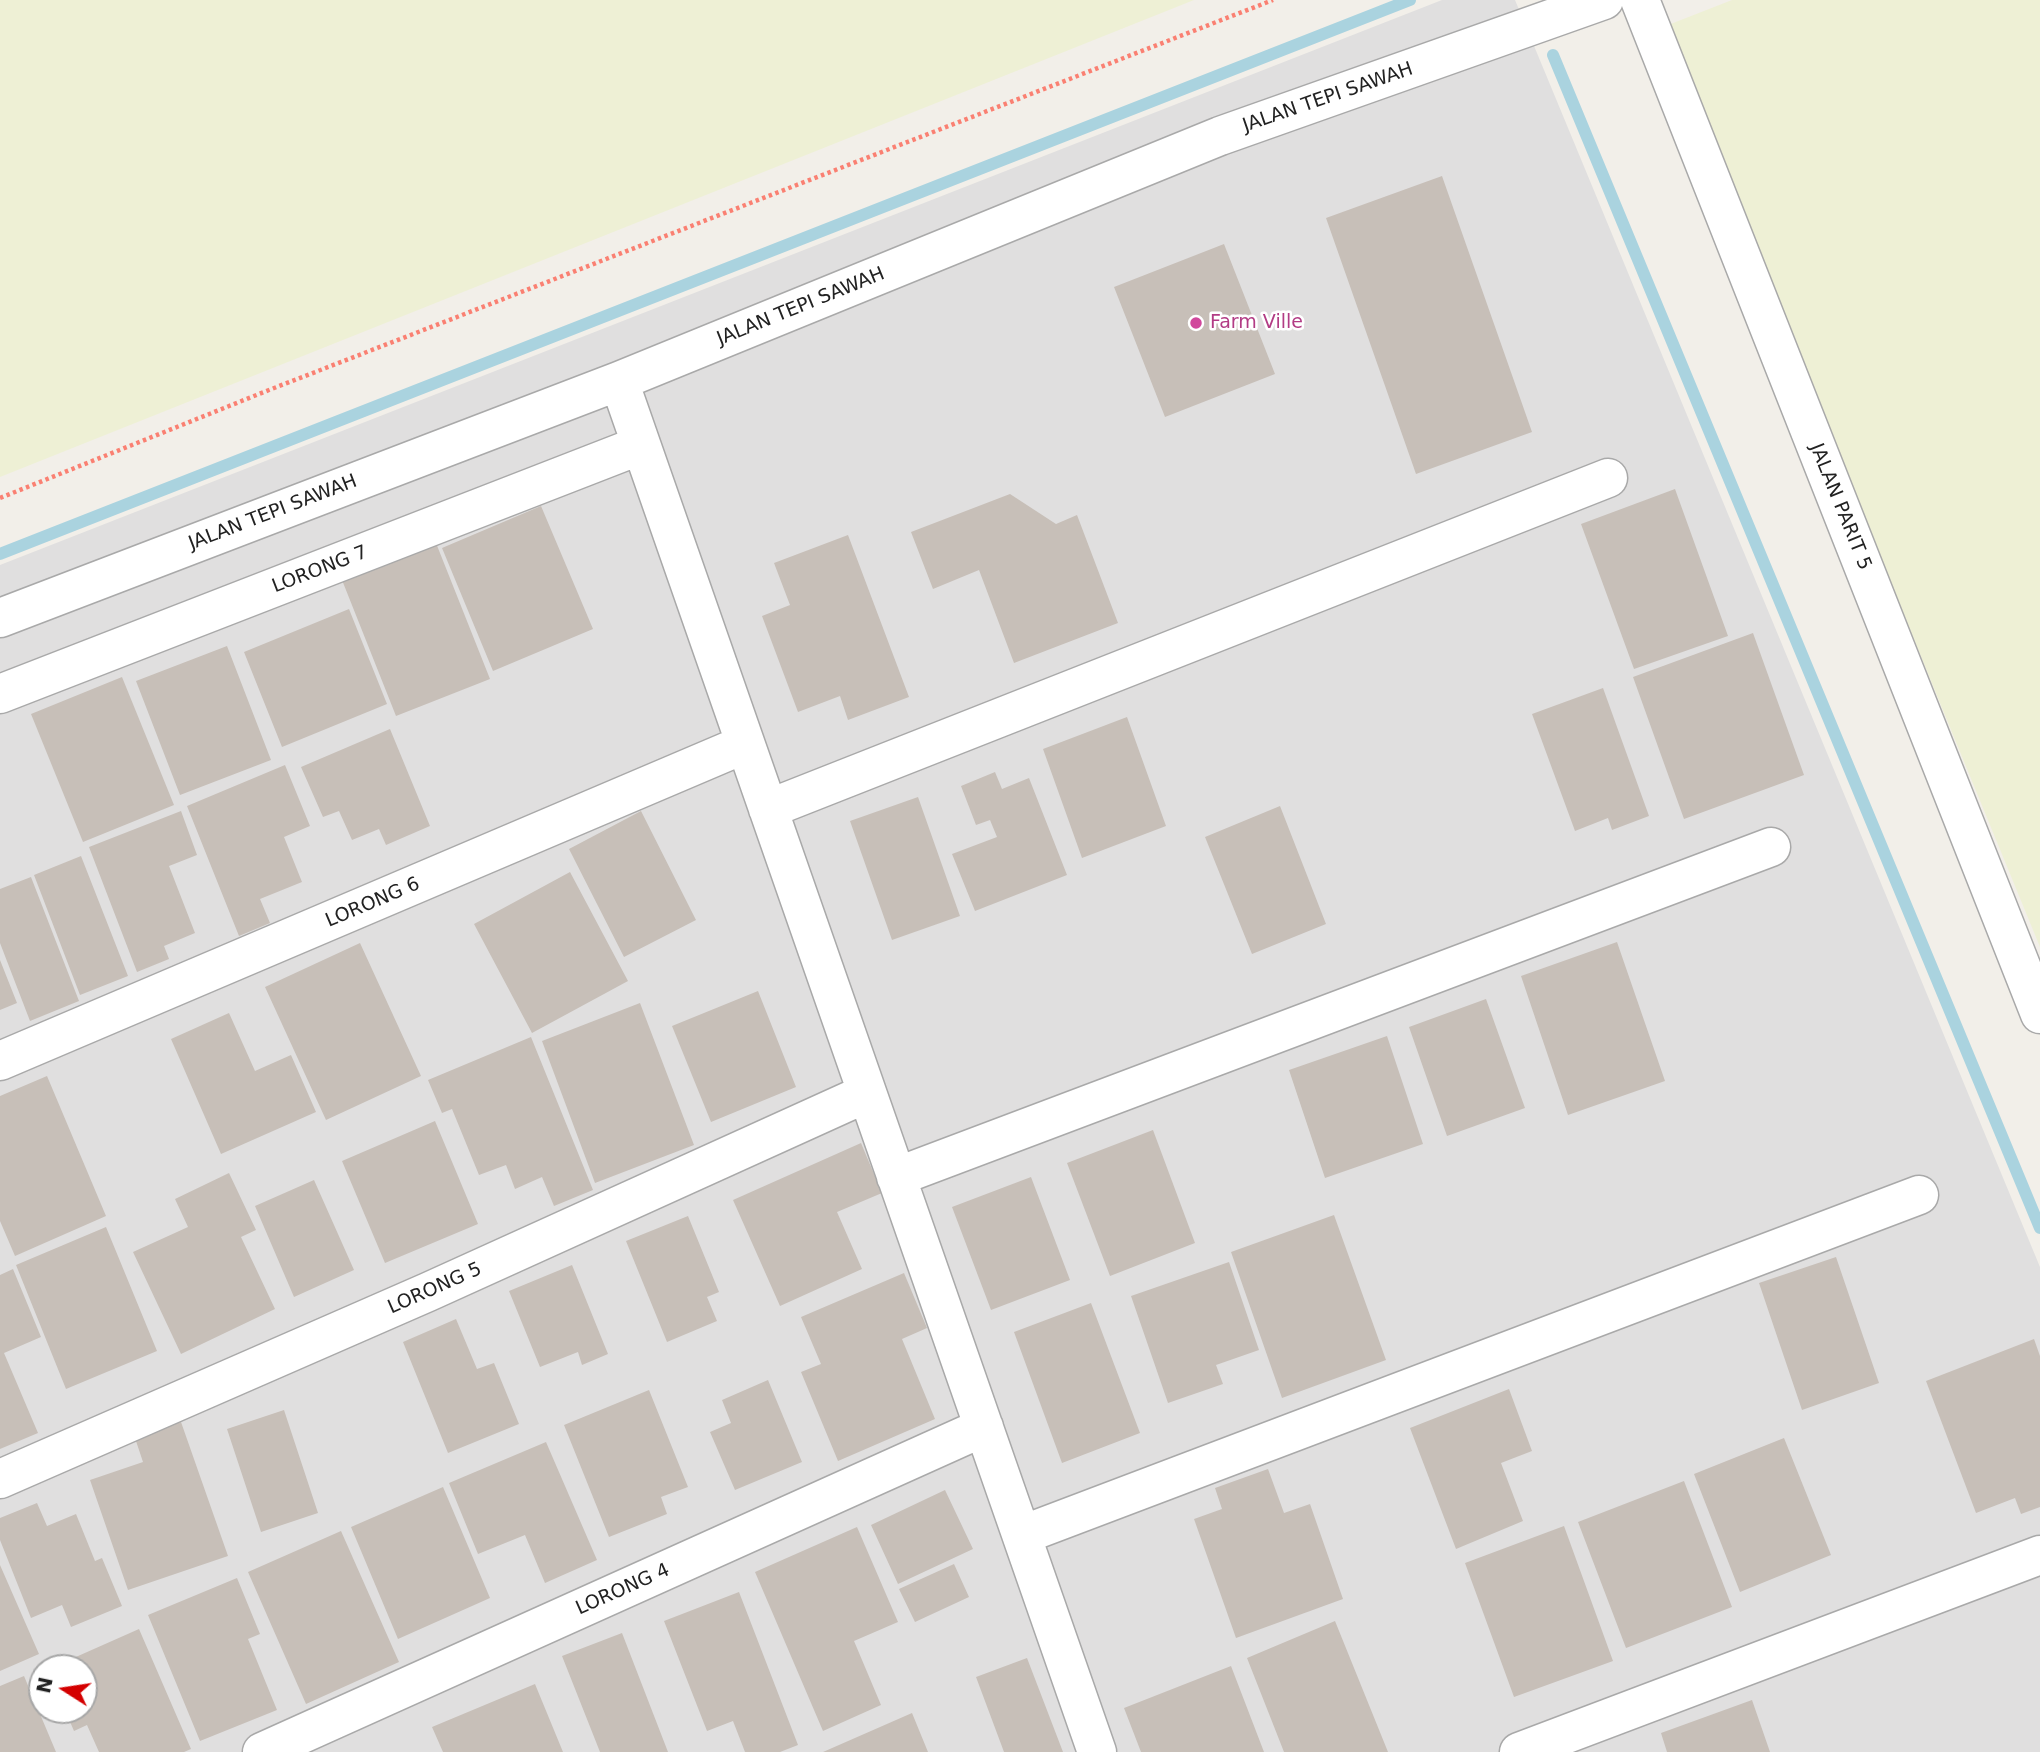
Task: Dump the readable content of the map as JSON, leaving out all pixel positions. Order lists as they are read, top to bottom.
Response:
{
  "streets": {
    "street": [
      "JALAN TEPI SAWAH",
      "JALAN PARIT 5",
      "LORONG 7",
      "LORONG 6",
      "LORONG 5",
      "LORONG 4"
    ]
  },
  "places": ["Farm Ville"],
  "north": "left"
}
